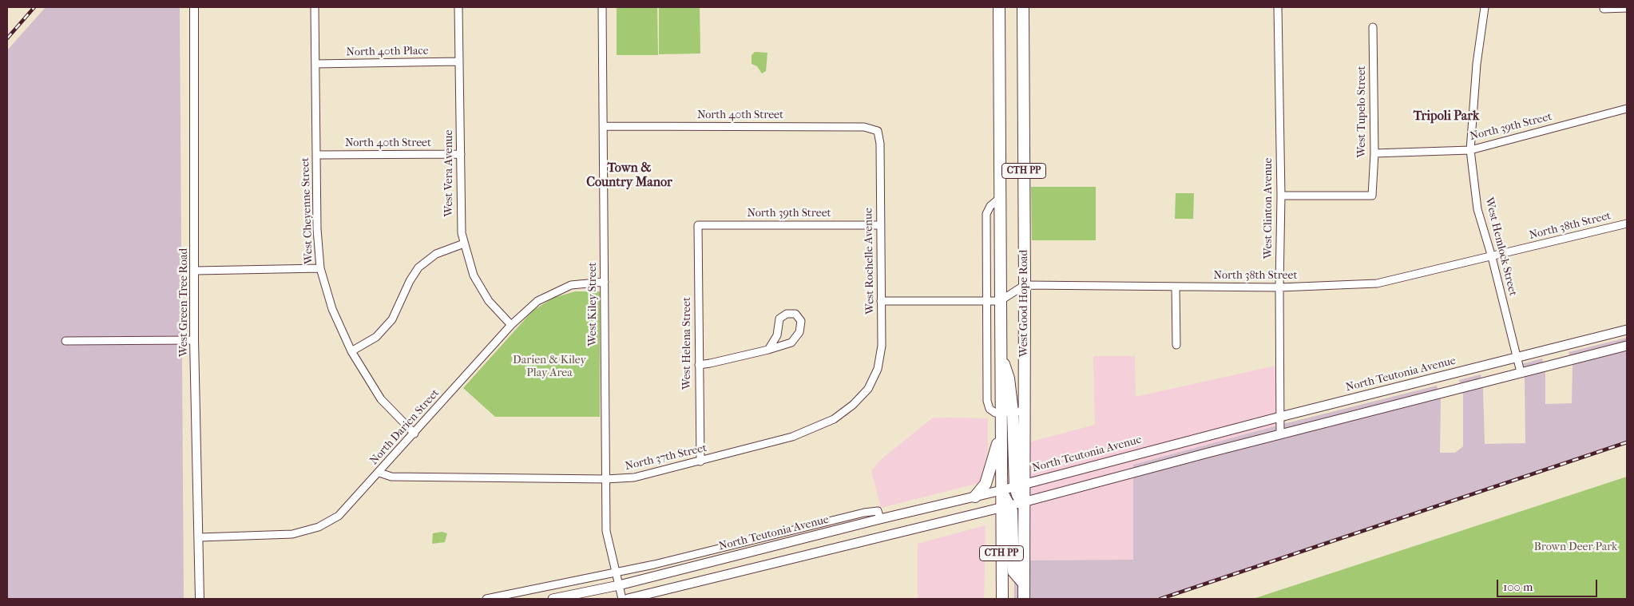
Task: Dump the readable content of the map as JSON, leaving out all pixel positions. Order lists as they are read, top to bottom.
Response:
{
  "streets": {
    "main road": ["CTH PP", "West Good Hope Road", "North Teutonia Avenue"],
    "street": [
      "North 40th Place",
      "West Tupelo Street",
      "North 40th Street",
      "North 39th Street",
      "West Vera Avenue",
      "West Clinton Avenue",
      "West Cheyenne Street",
      "North 38th Street",
      "West Hemlock Street",
      "West Rochelle Avenue",
      "West Green Tree Road",
      "West Kiley Street",
      "West Helena Street",
      "North Darien Street",
      "North 37th Street"
    ]
  },
  "crossings": [
    ["North 40th Place", "West Vera Avenue"],
    ["North 40th Place", "West Cheyenne Street"],
    ["West Tupelo Street", "North 39th Street"],
    ["West Tupelo Street", "West Clinton Avenue"],
    ["North 40th Street", "West Vera Avenue"],
    ["North 40th Street", "West Cheyenne Street"],
    ["North 40th Street", "West Rochelle Avenue"],
    ["North 40th Street", "West Kiley Street"],
    ["North 39th Street", "West Hemlock Street"],
    ["North 39th Street", "West Rochelle Avenue"],
    ["North 39th Street", "West Helena Street"],
    ["CTH PP", "North Teutonia Avenue"],
    ["West Vera Avenue", "North Darien Street"],
    ["West Clinton Avenue", "North 38th Street"],
    ["West Clinton Avenue", "North Teutonia Avenue"],
    ["West Cheyenne Street", "North Darien Street"],
    ["North 38th Street", "West Hemlock Street"],
    ["North 38th Street", "West Good Hope Road"],
    ["West Hemlock Street", "North Teutonia Avenue"],
    ["West Rochelle Avenue", "North 37th Street"],
    ["West Green Tree Road", "North Darien Street"],
    ["West Kiley Street", "North Teutonia Avenue"],
    ["West Kiley Street", "North Darien Street"],
    ["West Kiley Street", "North 37th Street"],
    ["West Helena Street", "North 37th Street"],
    ["North Darien Street", "North 37th Street"]
  ],
  "districts": ["Tripoli Park", "Town & Country Manor"],
  "parks": ["Darien & Kiley Play Area", "Brown Deer Park"],
  "scale_bar": "100 m"
}
